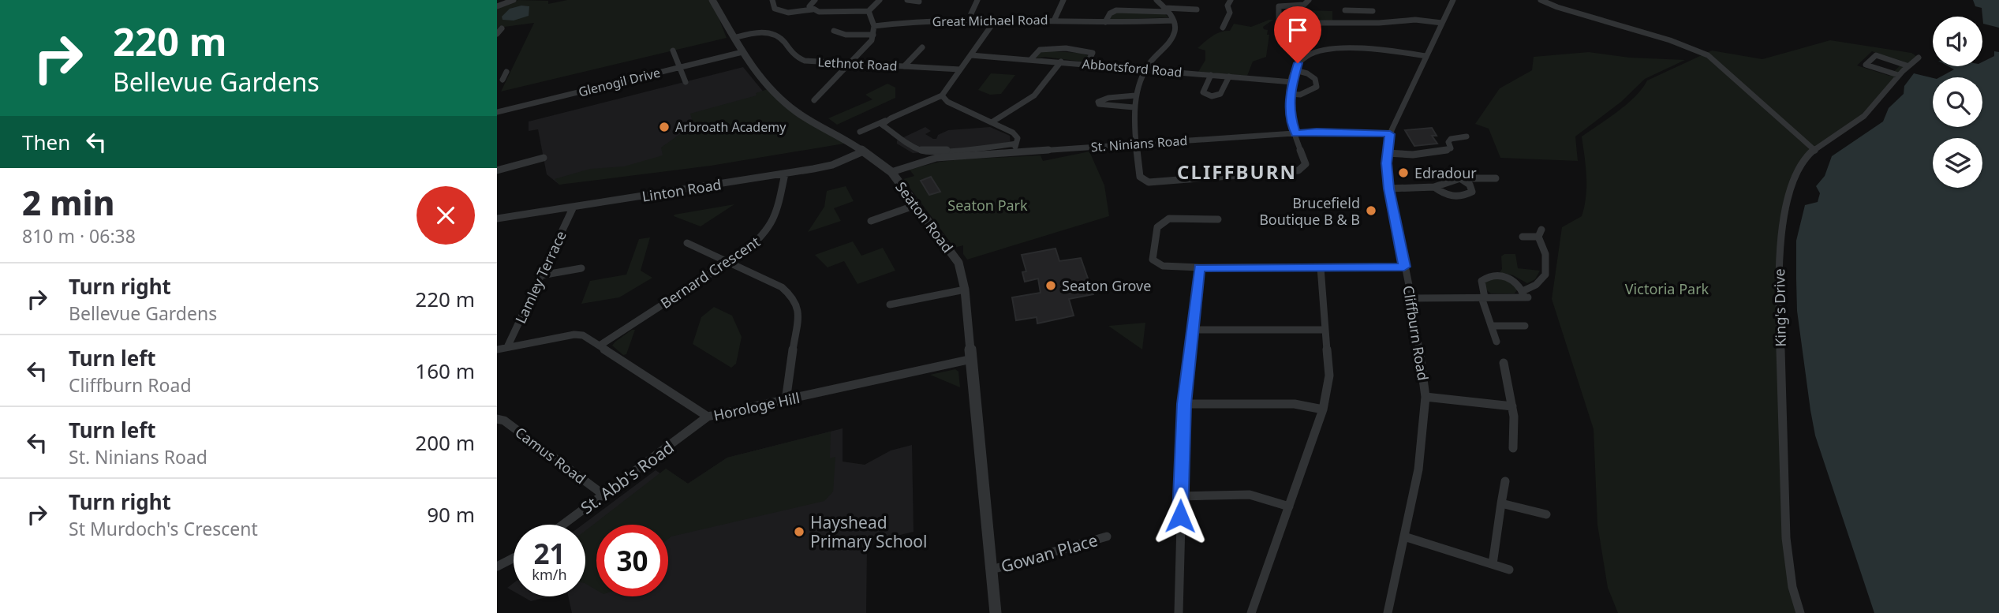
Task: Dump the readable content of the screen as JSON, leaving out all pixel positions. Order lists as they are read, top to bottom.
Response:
{
  "streets": {
    "street": [
      "Great Michael Road",
      "Lethnot Road",
      "Abbotsford Road",
      "Glenogil Drive",
      "St. Ninians Road",
      "Linton Road",
      "Seaton Road",
      "Bernard Crescent",
      "Lamley Terrace",
      "King's Drive",
      "Cliffburn Road",
      "Horologe Hill",
      "Camus Road",
      "St. Abb's Road",
      "Gowan Place"
    ]
  },
  "crossings": [
    ["Lethnot Road", "Seaton Road"],
    ["Glenogil Drive", "Seaton Road"],
    ["St. Ninians Road", "Seaton Road"],
    ["St. Ninians Road", "Cliffburn Road"],
    ["Linton Road", "Seaton Road"],
    ["Linton Road", "Bernard Crescent"],
    ["Linton Road", "Lamley Terrace"],
    ["Seaton Road", "Horologe Hill"],
    ["Seaton Road", "Gowan Place"],
    ["Bernard Crescent", "Horologe Hill"],
    ["Lamley Terrace", "Horologe Hill"],
    ["Horologe Hill", "St. Abb's Road"],
    ["Camus Road", "St. Abb's Road"]
  ],
  "districts": ["CLIFFBURN"],
  "parks": ["Seaton Park", "Victoria Park"],
  "places": [
    "Arbroath Academy",
    "Edradour",
    "Brucefield Boutique B & B",
    "Seaton Grove",
    "Hayshead Primary School"
  ],
  "page": {
    "turn": ["220 m", "Bellevue Gardens"],
    "then": "Then",
    "heading": ["2 min", "810 m · 06:38"],
    "list": [
      {
        "name": "Turn right",
        "note": "Bellevue Gardens",
        "value": "220 m"
      },
      {
        "name": "Turn left",
        "note": "Cliffburn Road",
        "value": "160 m"
      },
      {
        "name": "Turn left",
        "note": "St. Ninians Road",
        "value": "200 m"
      },
      {
        "name": "Turn right",
        "note": "St Murdoch's Crescent",
        "value": "90 m"
      }
    ],
    "speed": "21 km/h",
    "limit": "30"
  }
}
